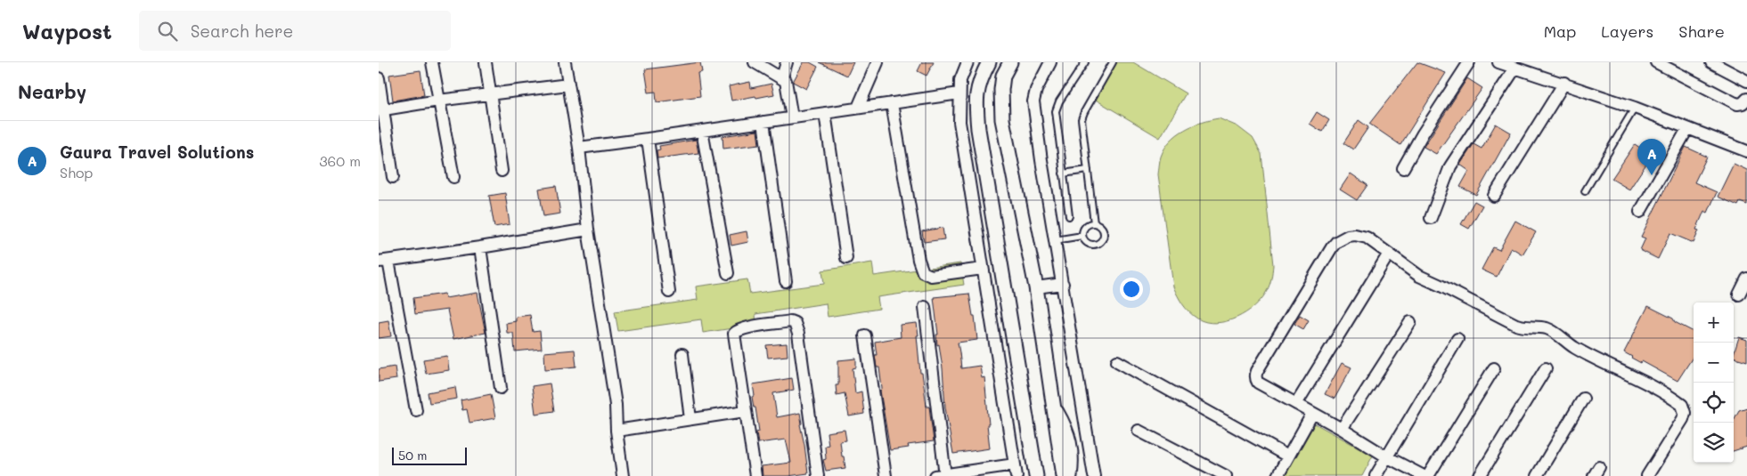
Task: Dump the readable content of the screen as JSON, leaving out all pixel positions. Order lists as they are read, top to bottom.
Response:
{
  "scale_bar": "50 m",
  "page": {
    "header": "Waypost",
    "search": "Search here",
    "nav": ["Map", "Layers", "Share"],
    "heading": "Nearby",
    "list": [
      {
        "mark": "A",
        "name": "Gaura Travel Solutions",
        "note": "Shop",
        "value": "360 m"
      }
    ],
    "pins": "A",
    "map_buttons": ["+", "−"],
    "scale": "50 m"
  }
}
